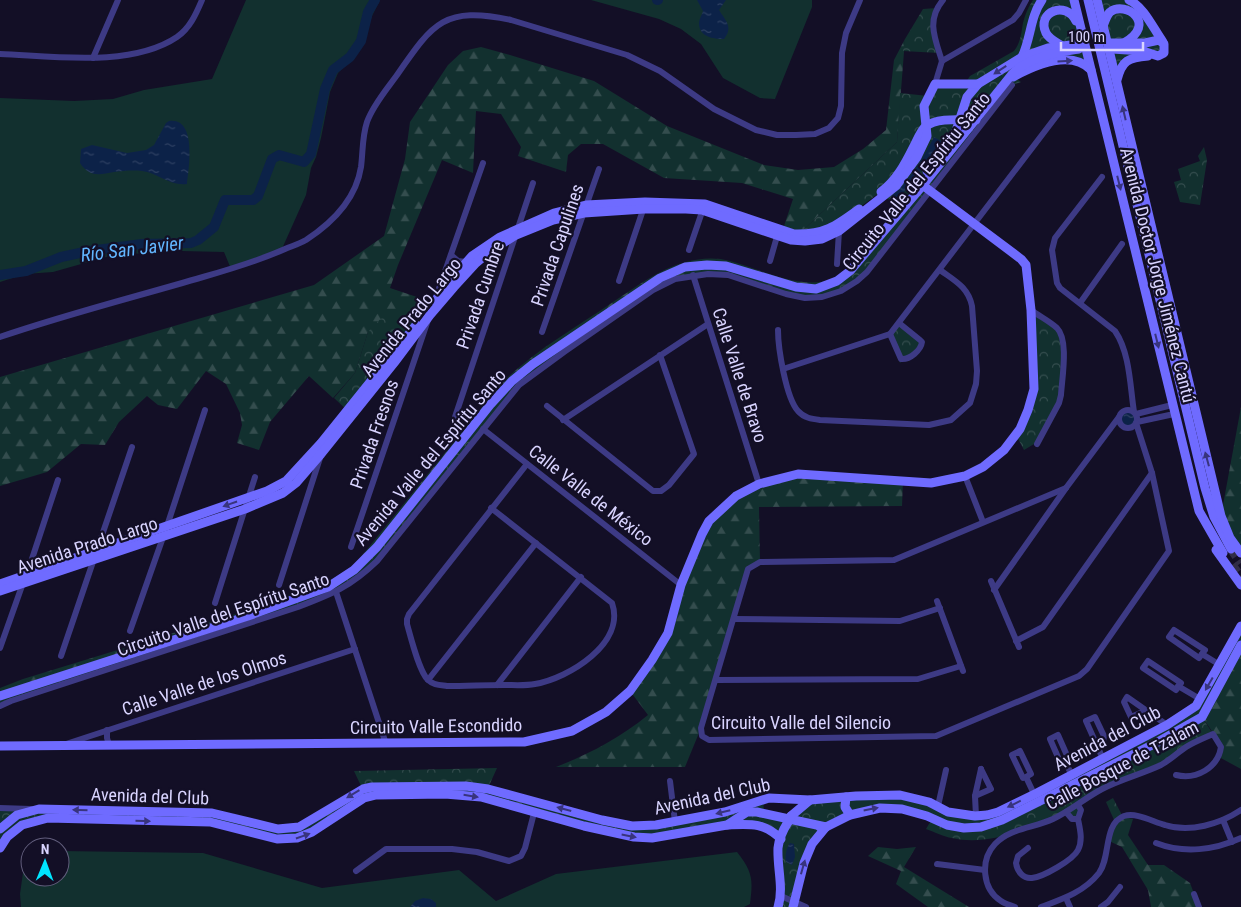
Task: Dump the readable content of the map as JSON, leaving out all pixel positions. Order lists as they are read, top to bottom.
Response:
{
  "streets": {
    "street": [
      "Circuito Valle del Espíritu Santo",
      "Privada Capulines",
      "Avenida Doctor Jorge Jiménez Cantú",
      "Privada Cumbre",
      "Avenida Prado Largo",
      "Calle Valle de Bravo",
      "Privada Fresnos",
      "Avenida Valle del Espíritu Santo",
      "Calle Valle de México",
      "Calle Valle de los Olmos",
      "Circuito Valle del Silencio",
      "Circuito Valle Escondido",
      "Avenida del Club",
      "Calle Bosque de Tzalam"
    ]
  },
  "crossings": [
    ["Circuito Valle del Espíritu Santo", "Calle Valle de Bravo"],
    ["Circuito Valle del Espíritu Santo", "Avenida Valle del Espíritu Santo"],
    ["Circuito Valle del Espíritu Santo", "Calle Valle de México"],
    ["Circuito Valle del Espíritu Santo", "Circuito Valle Escondido"],
    ["Privada Capulines", "Avenida Prado Largo"],
    ["Avenida Doctor Jorge Jiménez Cantú", "Avenida Valle del Espíritu Santo"],
    ["Privada Cumbre", "Avenida Prado Largo"],
    ["Avenida Prado Largo", "Privada Fresnos"],
    ["Calle Valle de Bravo", "Circuito Valle Escondido"],
    ["Avenida Valle del Espíritu Santo", "Circuito Valle Escondido"],
    ["Calle Valle de México", "Circuito Valle Escondido"],
    ["Calle Valle de los Olmos", "Circuito Valle Escondido"]
  ],
  "water": ["Río San Javier"],
  "scale_bar": "100 m",
  "north": "top"
}
